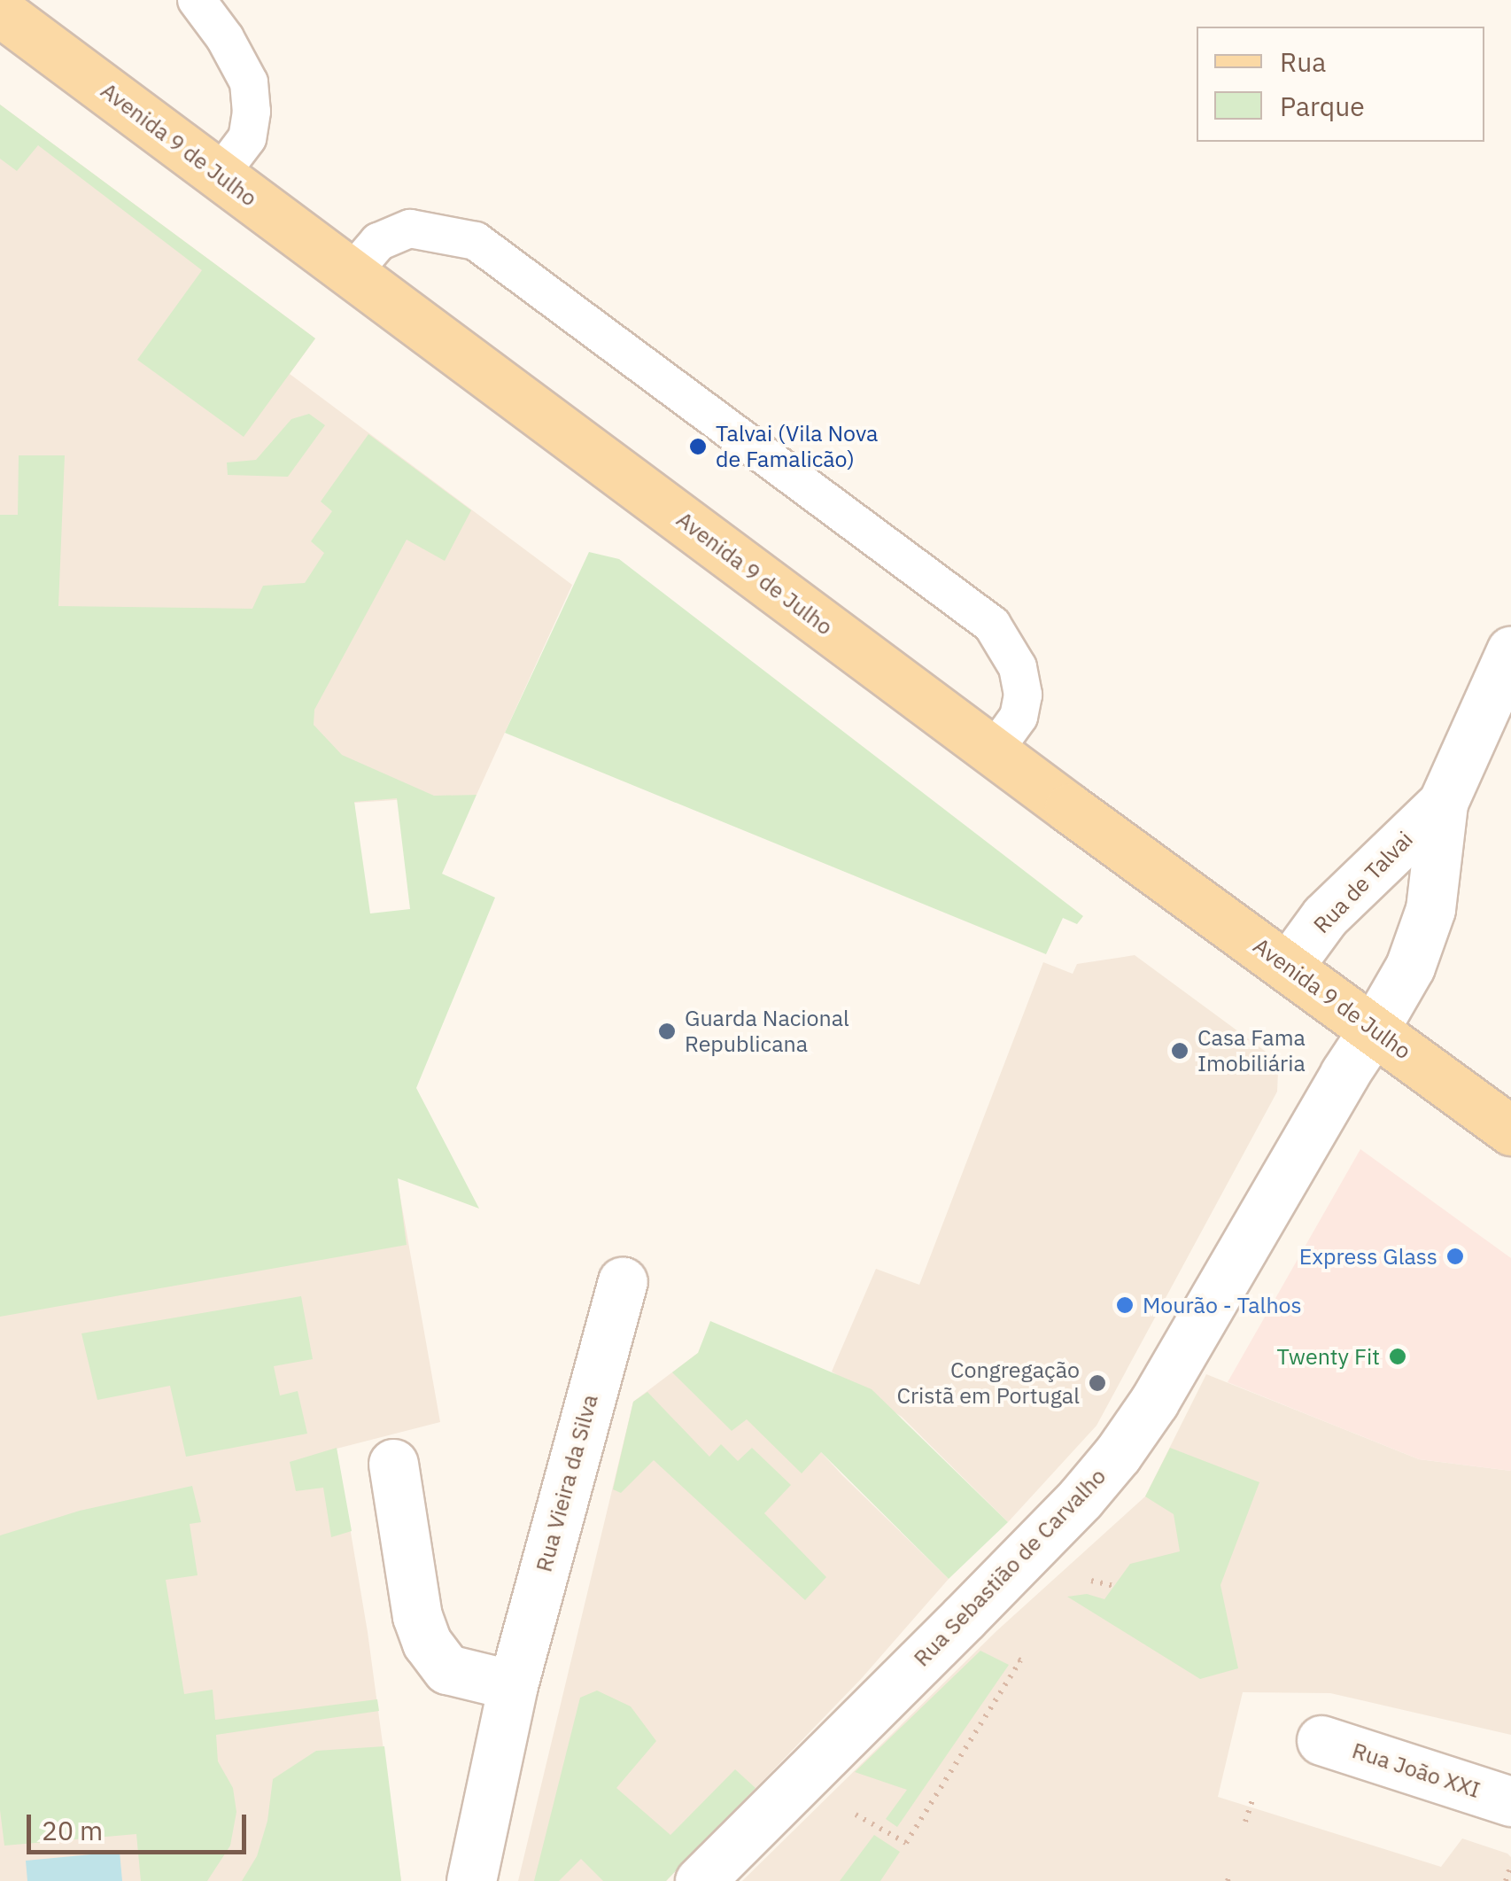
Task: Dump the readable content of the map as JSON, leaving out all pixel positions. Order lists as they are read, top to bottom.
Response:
{
  "streets": {
    "main road": ["Avenida 9 de Julho"],
    "street": [
      "Rua de Talvai",
      "Rua Vieira da Silva",
      "Rua Sebastião de Carvalho",
      "Rua João XXI"
    ]
  },
  "crossings": [
    ["Avenida 9 de Julho", "Rua de Talvai"],
    ["Avenida 9 de Julho", "Rua Sebastião de Carvalho"],
    ["Rua de Talvai", "Rua Sebastião de Carvalho"]
  ],
  "places": [
    "Talvai (Vila Nova de Famalicão)",
    "Guarda Nacional Republicana",
    "Casa Fama Imobiliária",
    "Express Glass",
    "Mourão - Talhos",
    "Twenty Fit",
    "Congregação Cristã em Portugal"
  ],
  "legend": ["Rua", "Parque"],
  "scale_bar": "20 m"
}
